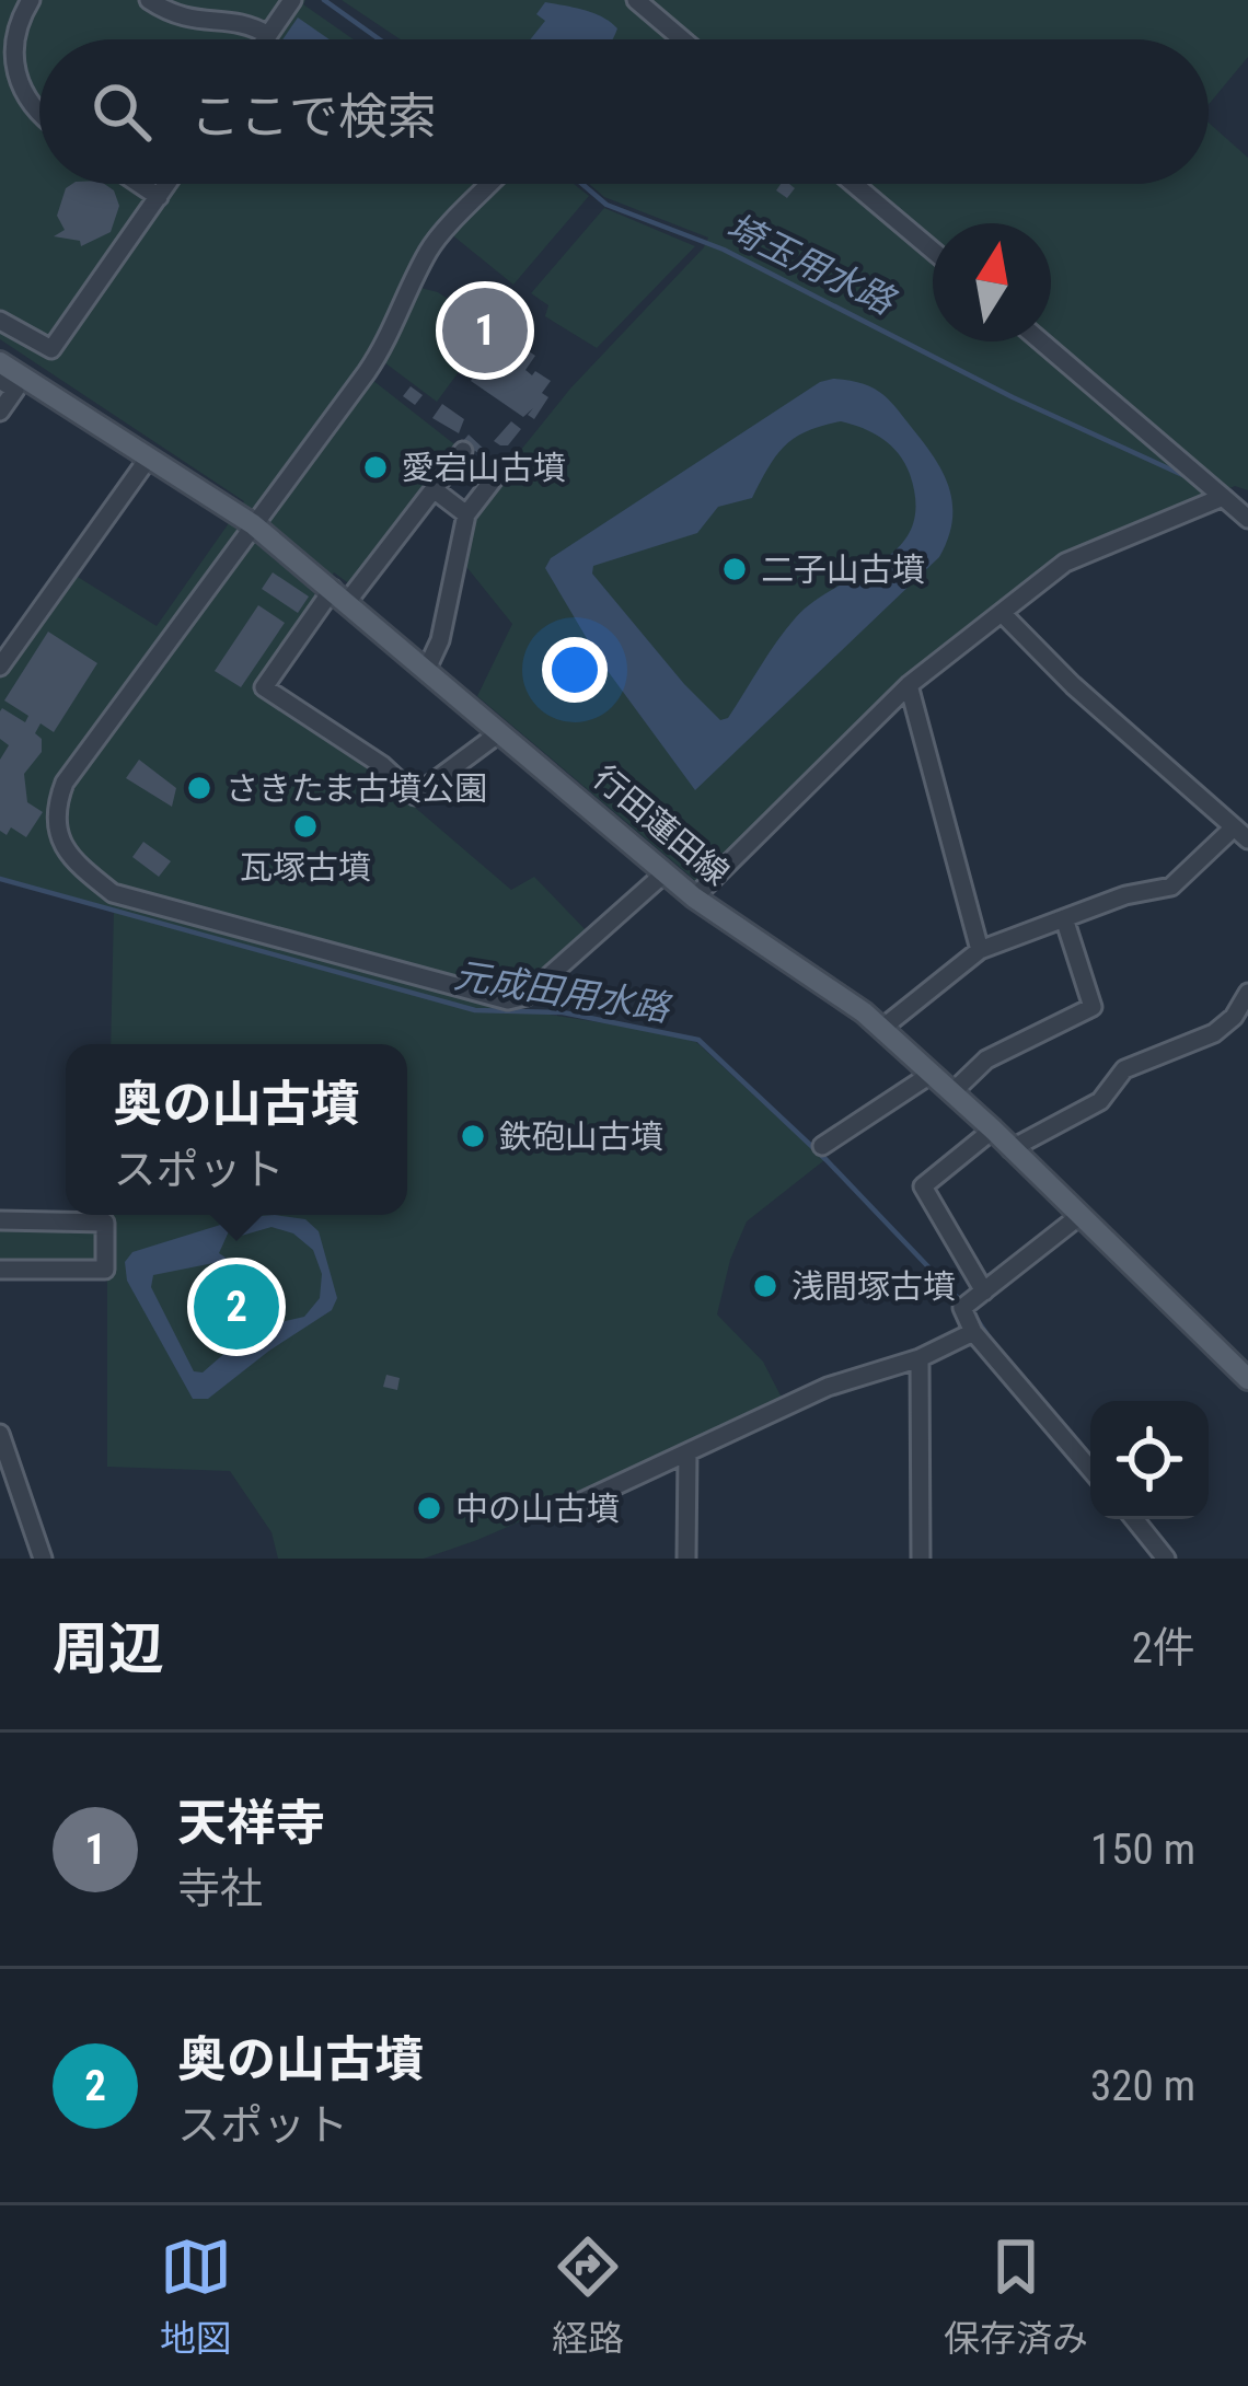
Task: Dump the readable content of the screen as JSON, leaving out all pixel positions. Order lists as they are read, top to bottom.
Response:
{
  "streets": {
    "main road": ["行田蓮田線"]
  },
  "water": ["埼玉用水路", "元成田用水路"],
  "places": [
    "愛宕山古墳",
    "二子山古墳",
    "さきたま古墳公園",
    "瓦塚古墳",
    "鉄砲山古墳",
    "浅間塚古墳",
    "中の山古墳"
  ],
  "north": "top",
  "page": {
    "search": "ここで検索",
    "pins": ["1", "2"],
    "popup": ["奥の山古墳", "スポット"],
    "heading": ["周辺", "2件"],
    "list": [
      {
        "mark": "1",
        "name": "天祥寺",
        "note": "寺社",
        "value": "150 m"
      },
      {
        "mark": "2",
        "name": "奥の山古墳",
        "note": "スポット",
        "value": "320 m"
      }
    ],
    "nav": ["地図", "経路", "保存済み"]
  }
}
